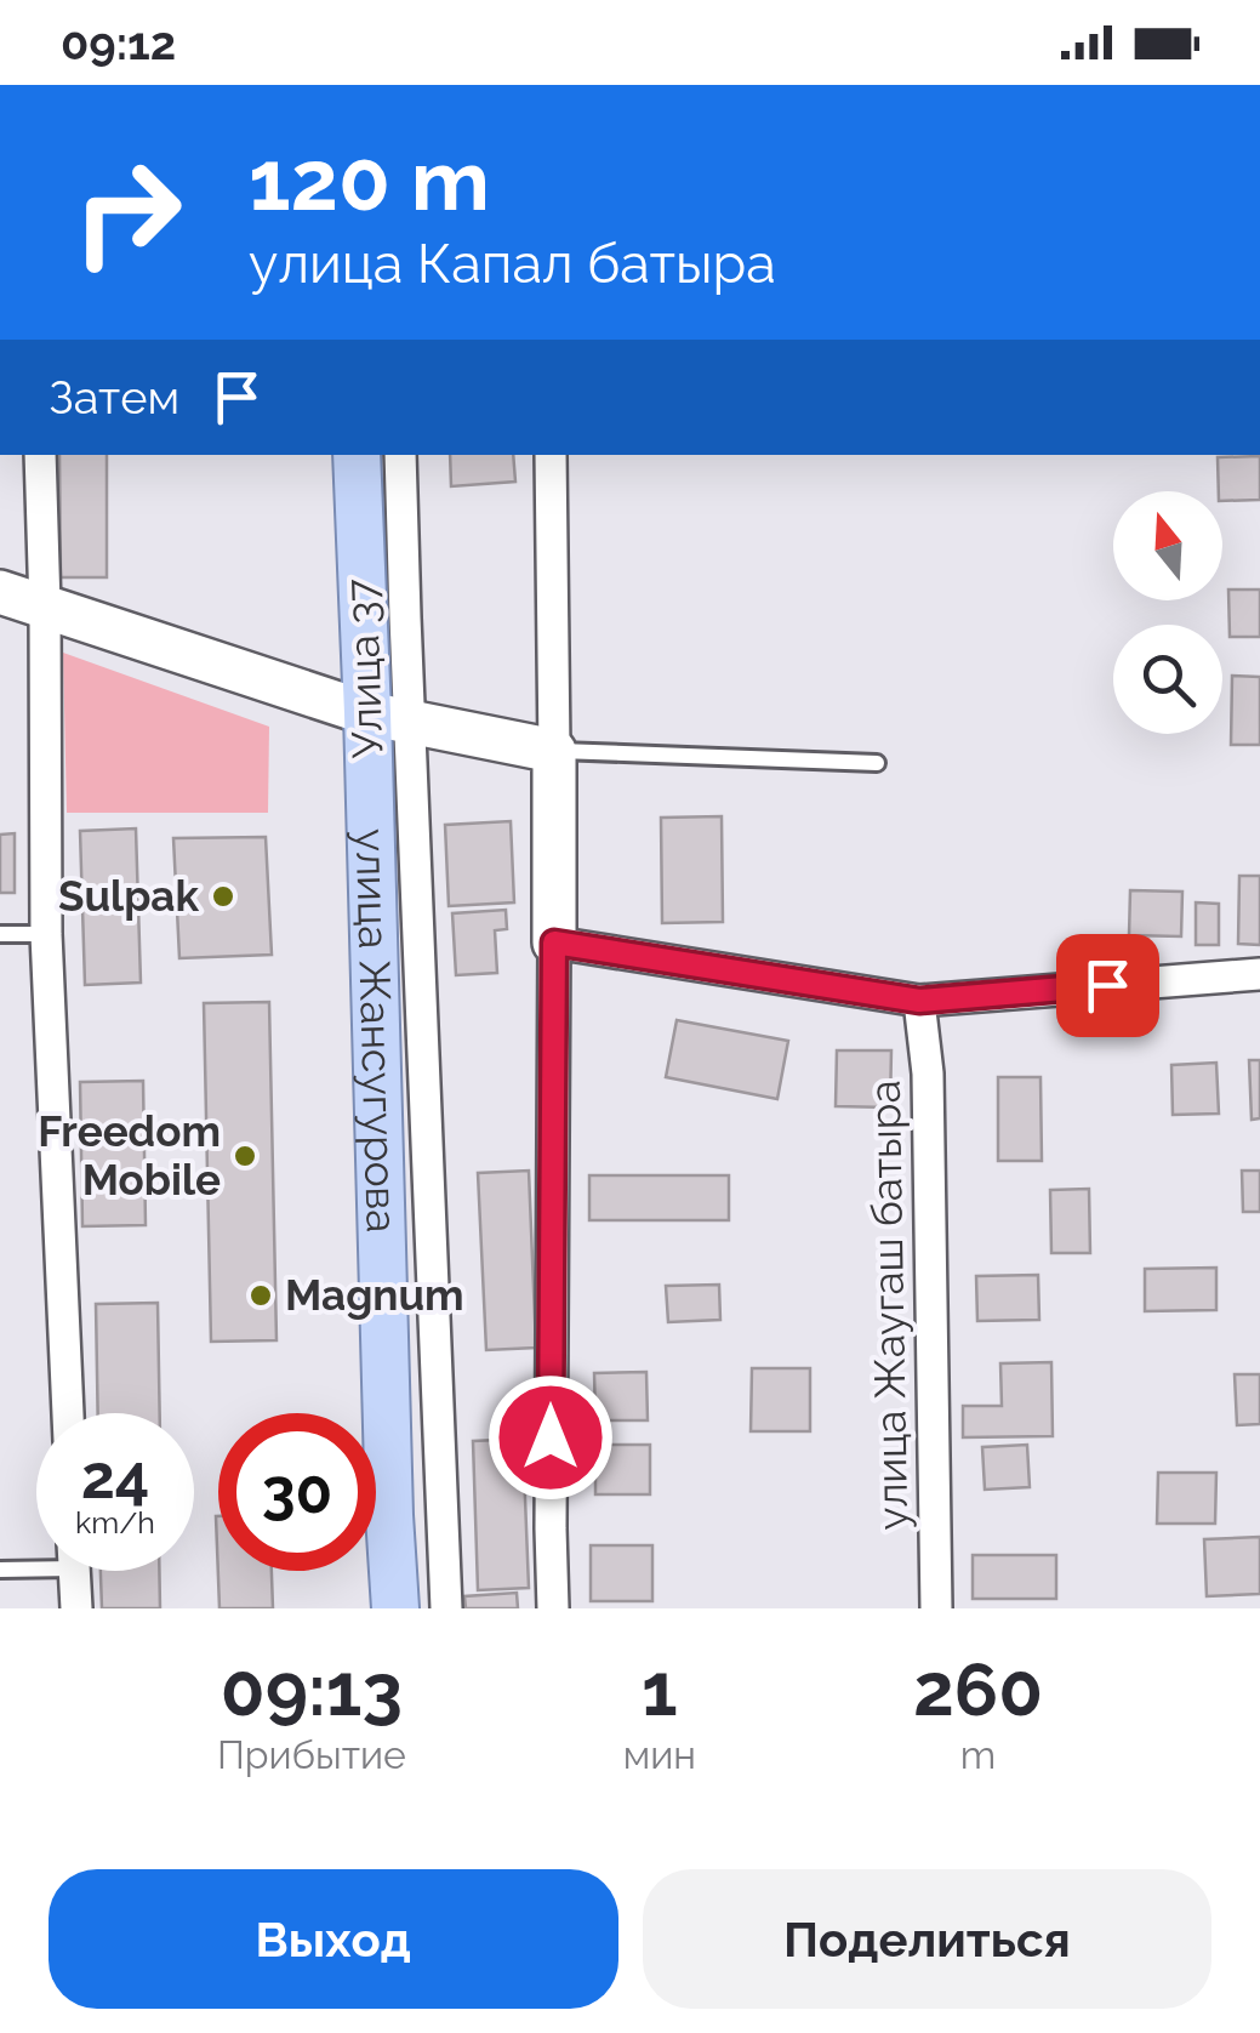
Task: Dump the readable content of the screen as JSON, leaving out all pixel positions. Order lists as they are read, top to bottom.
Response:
{
  "streets": {
    "main road": ["улица Жансугурова"],
    "street": ["Улица 37", "улица Жаугаш батыра"]
  },
  "places": ["Sulpak", "Freedom Mobile", "Magnum"],
  "north": "top",
  "page": {
    "status": "09:12",
    "turn": ["120 m", "улица Капал батыра"],
    "then": "Затем",
    "speed": "24 km/h",
    "limit": "30",
    "eta": [
      "09:13",
      "Прибытие",
      "1",
      "мин",
      "260",
      "m"
    ],
    "buttons": ["Выход", "Поделиться"]
  }
}
